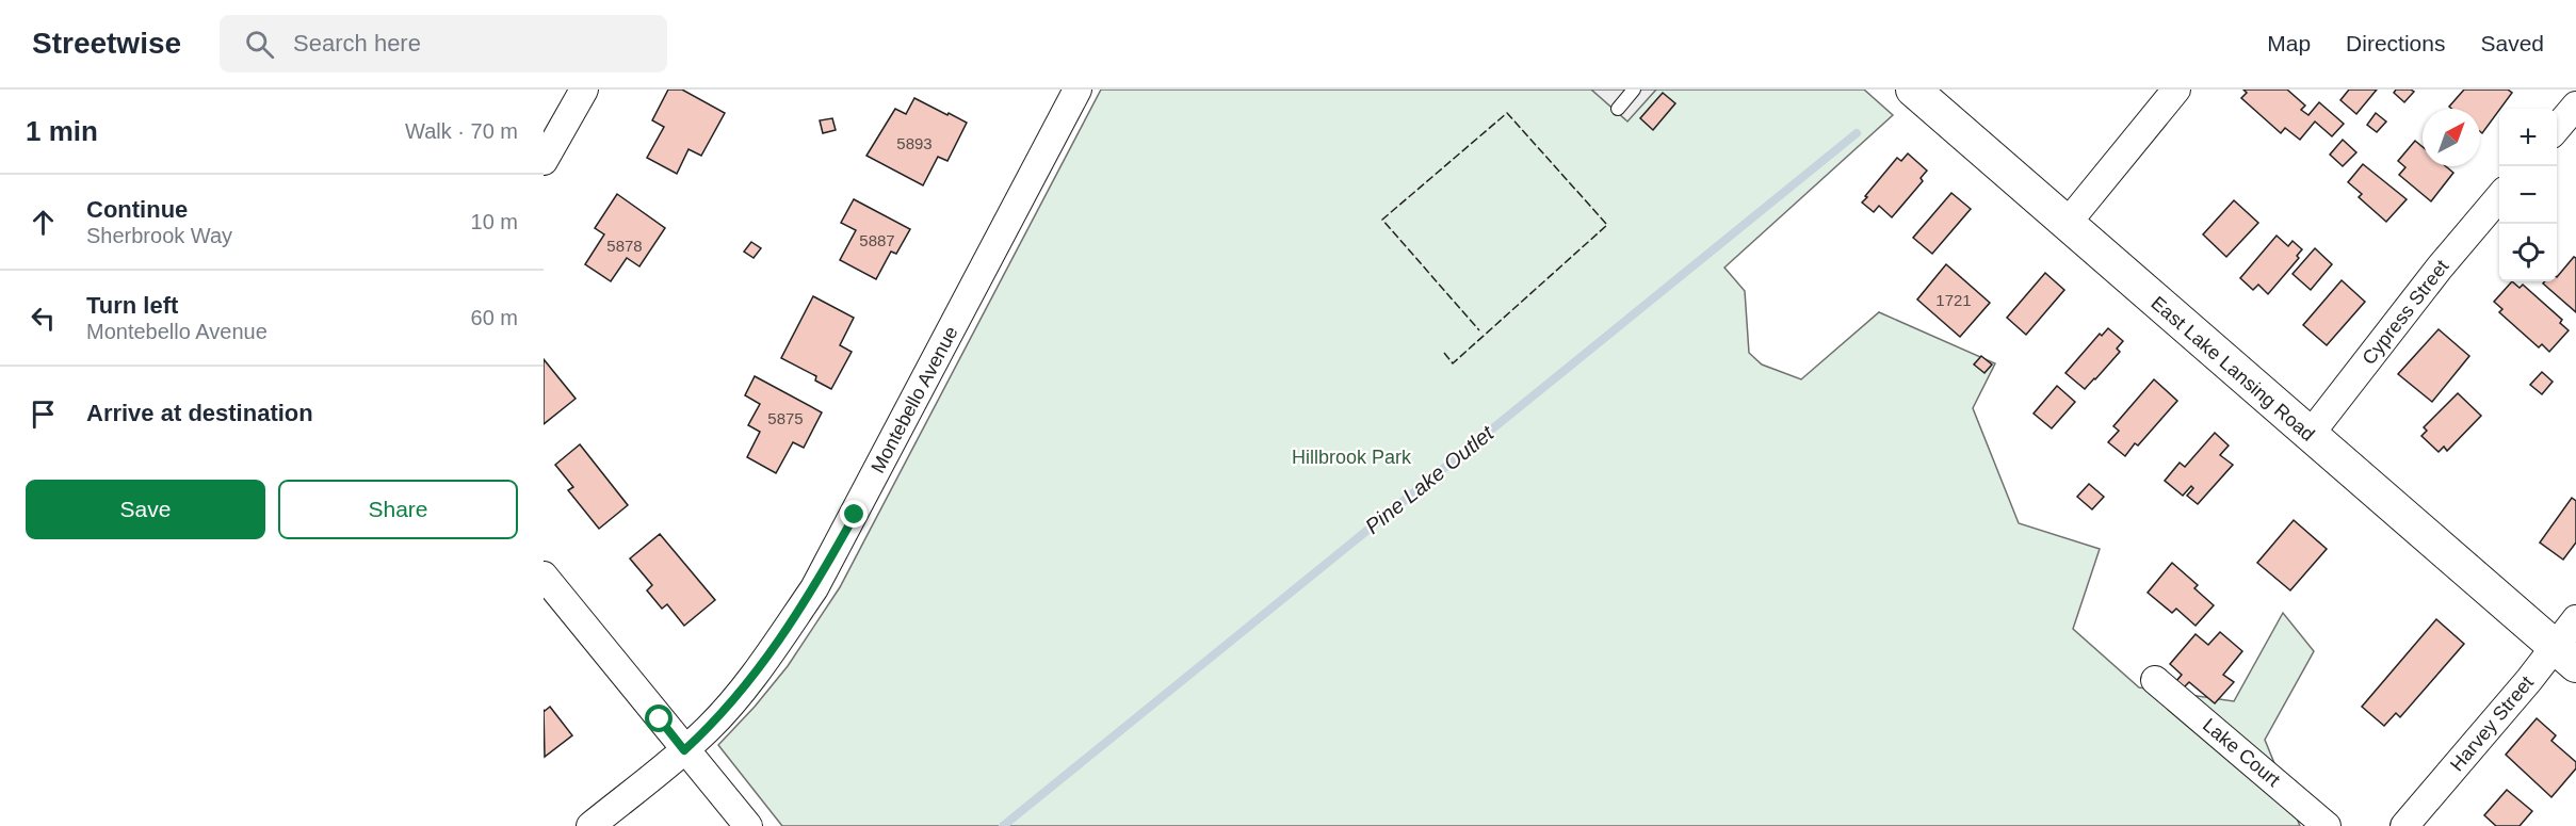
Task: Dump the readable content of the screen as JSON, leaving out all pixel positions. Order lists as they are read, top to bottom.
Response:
{
  "streets": {
    "street": [
      "Cypress Street",
      "East Lake Lansing Road",
      "Montebello Avenue",
      "Harvey Street",
      "Lake Court"
    ]
  },
  "crossings": [
    ["Cypress Street", "East Lake Lansing Road"],
    ["East Lake Lansing Road", "Harvey Street"]
  ],
  "water": ["Pine Lake Outlet"],
  "parks": ["Hillbrook Park"],
  "house_numbers": [
    "5893",
    "5887",
    "5878",
    "1721",
    "5875"
  ],
  "north": "top right",
  "page": {
    "header": "Streetwise",
    "search": "Search here",
    "nav": ["Map", "Directions", "Saved"],
    "heading": ["1 min", "Walk · 70 m"],
    "map_buttons": ["+", "−"],
    "list": [
      ["Continue", "Sherbrook Way", "10 m"],
      ["Turn left", "Montebello Avenue", "60 m"],
      "Arrive at destination"
    ],
    "buttons": ["Save", "Share"]
  }
}
